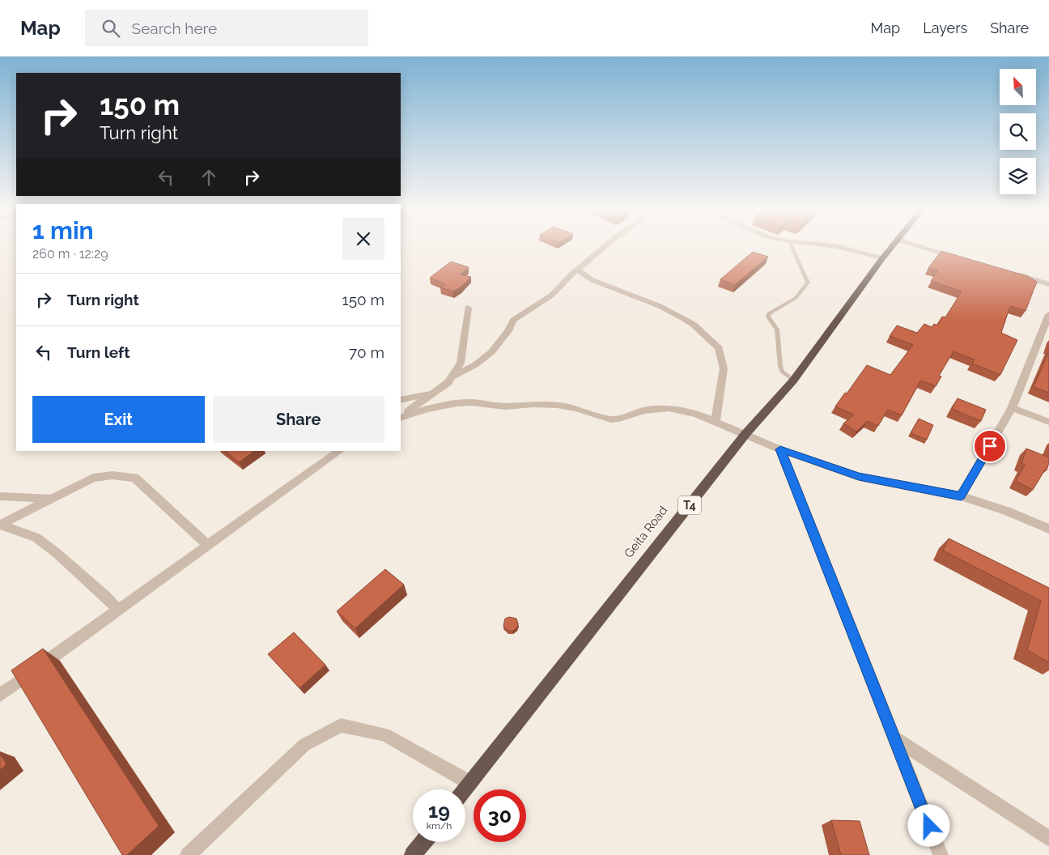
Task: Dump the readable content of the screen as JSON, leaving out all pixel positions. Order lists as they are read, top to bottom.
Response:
{
  "streets": {
    "highway": ["T4", "Geita Road"]
  },
  "north": "top left",
  "page": {
    "header": "Map",
    "search": "Search here",
    "nav": ["Map", "Layers", "Share"],
    "turn": ["150 m", "Turn right"],
    "heading": ["1 min", "260 m · 12:29"],
    "list": [
      {
        "name": "Turn right",
        "value": "150 m"
      },
      {
        "name": "Turn left",
        "value": "70 m"
      }
    ],
    "buttons": ["Exit", "Share"],
    "speed": "19 km/h",
    "limit": "30"
  }
}
